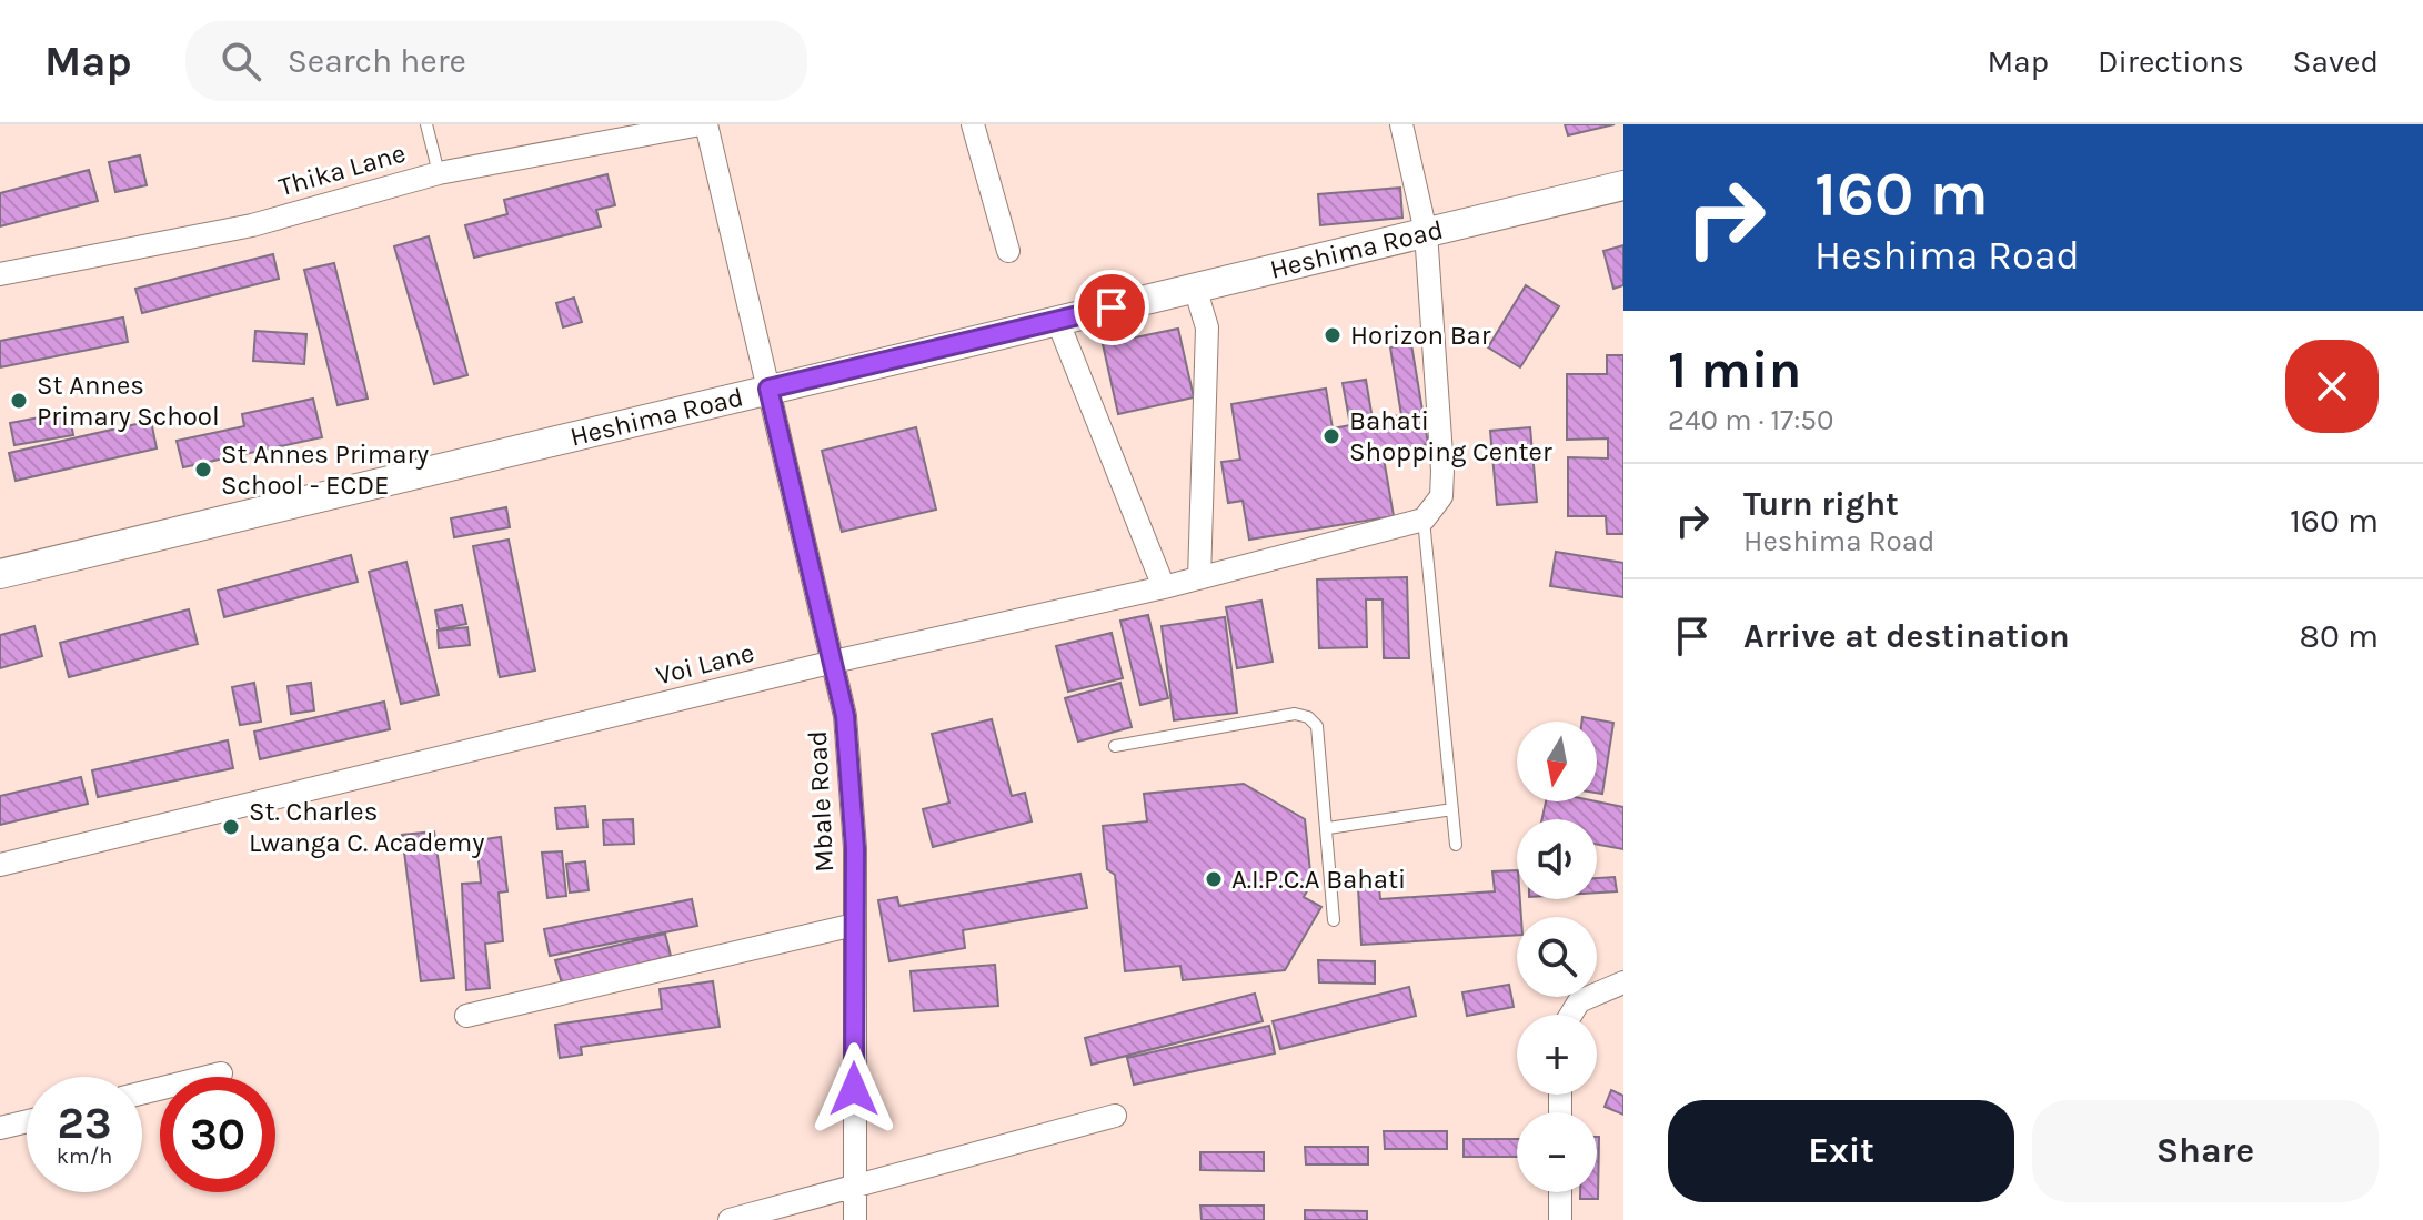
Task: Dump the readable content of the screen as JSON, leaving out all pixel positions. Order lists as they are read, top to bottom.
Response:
{
  "streets": {
    "street": [
      "Thika Lane",
      "Heshima Road",
      "Voi Lane",
      "Mbale Road"
    ]
  },
  "crossings": [
    ["Thika Lane", "Mbale Road"],
    ["Heshima Road", "Mbale Road"],
    ["Voi Lane", "Mbale Road"]
  ],
  "places": [
    "Horizon Bar",
    "St Annes Primary School",
    "Bahati Shopping Center",
    "St Annes Primary School - ECDE",
    "St. Charles Lwanga C. Academy",
    "A.I.P.C.A Bahati"
  ],
  "north": "bottom",
  "page": {
    "header": "Map",
    "search": "Search here",
    "nav": ["Map", "Directions", "Saved"],
    "turn": ["160 m", "Heshima Road"],
    "heading": ["1 min", "240 m · 17:50"],
    "list": [
      {
        "name": "Turn right",
        "note": "Heshima Road",
        "value": "160 m"
      },
      {
        "name": "Arrive at destination",
        "value": "80 m"
      }
    ],
    "map_buttons": ["+", "−"],
    "speed": "23 km/h",
    "limit": "30",
    "buttons": ["Exit", "Share"]
  }
}
